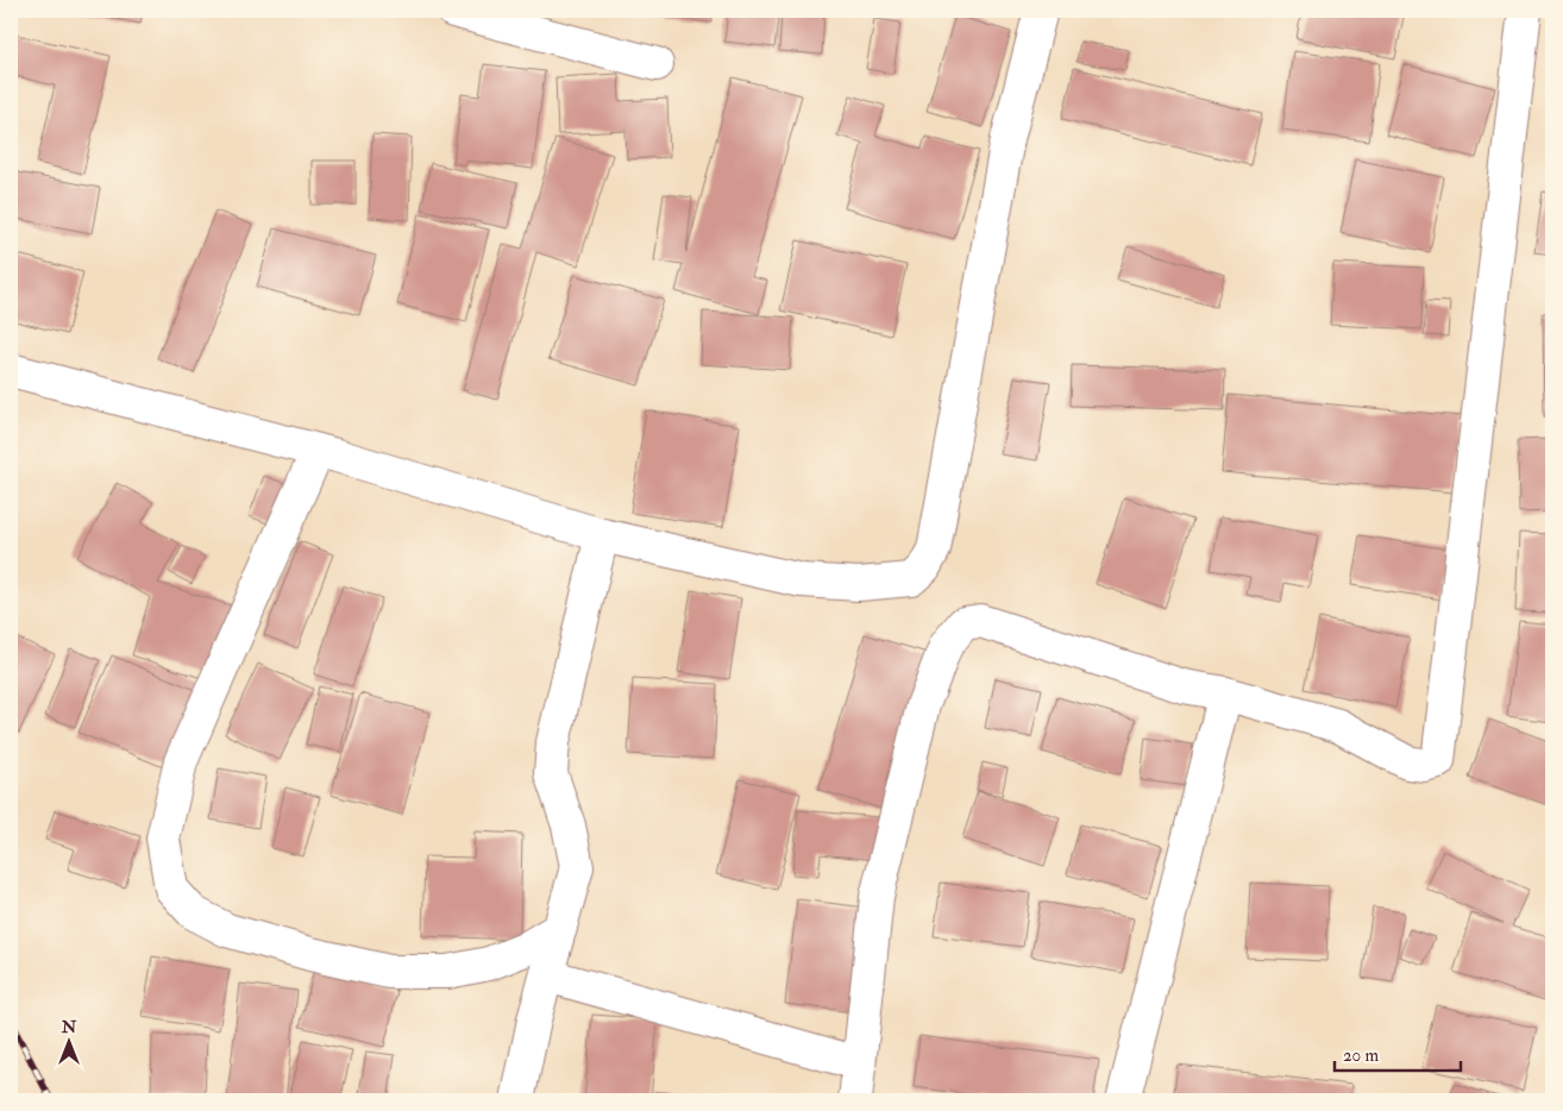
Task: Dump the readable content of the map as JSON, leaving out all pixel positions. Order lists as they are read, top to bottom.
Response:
{
  "scale_bar": "20 m",
  "north": "top"
}
